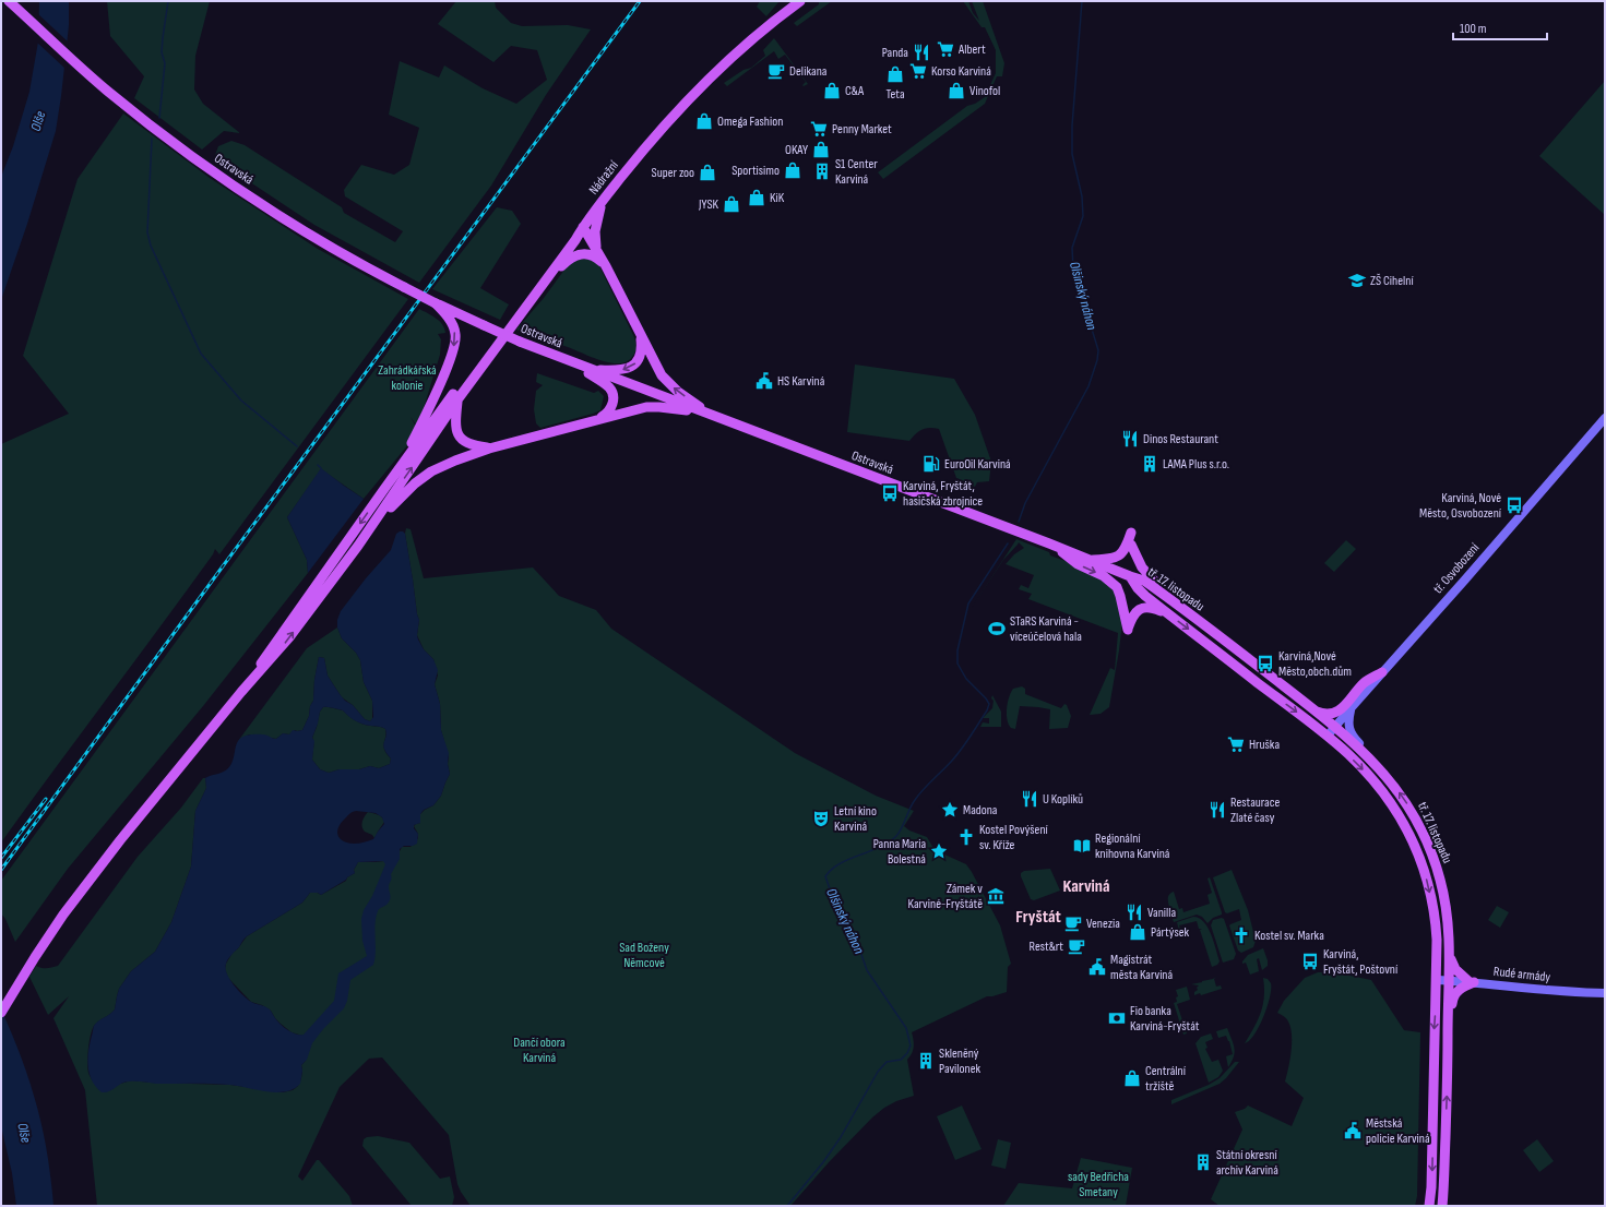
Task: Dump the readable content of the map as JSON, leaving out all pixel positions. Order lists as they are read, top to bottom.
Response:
{
  "streets": {
    "main road": ["Ostravská", "Nádražní", "tř. 17. listopadu"],
    "street": ["tř. Osvobození", "Rudé armády"]
  },
  "crossings": [
    ["Ostravská", "tř. 17. listopadu"],
    ["tř. Osvobození", "tř. 17. listopadu"],
    ["tř. 17. listopadu", "Rudé armády"]
  ],
  "districts": ["Karviná", "Fryštát"],
  "water": ["Olše", "Olšinský náhon"],
  "parks": [
    "Zahrádkářská kolonie",
    "Sad Boženy Němcové",
    "Dančí obora Karviná",
    "sady Bedřicha Smetany"
  ],
  "places": {
    "supermarket": [
      "Albert",
      "Korso Karviná",
      "Penny Market",
      "Hruška"
    ],
    "restaurant": [
      "Panda",
      "Dinos Restaurant",
      "U Koplíků",
      "Restaurace Zlaté časy",
      "Vanilla"
    ],
    "cafe": ["Delikana", "Venezia", "Rest&rt"],
    "shop": [
      "Teta",
      "C&A",
      "Vinofol",
      "Omega Fashion",
      "OKAY",
      "Sportisimo",
      "Super zoo",
      "KiK",
      "JYSK",
      "Pártýsek",
      "Centrální tržiště"
    ],
    "building": [
      "S1 Center Karviná",
      "LAMA Plus s.r.o.",
      "Skleněný Pavilonek",
      "Státní okresní archiv Karviná"
    ],
    "school or university": ["ZŠ Cihelní"],
    "public building": ["HS Karviná", "Magistrát města Karviná", "Městská policie Karviná"],
    "fuel station": ["EuroOil Karviná"],
    "bus stop": [
      "Karviná, Fryštát, hasičská zbrojnice",
      "Karviná, Nové Město, Osvobození",
      "Karviná,Nové Město,obch.dům",
      "Karviná, Fryštát, Poštovní"
    ],
    "sports": ["STaRS Karviná - víceúčelová hala"],
    "place": ["Madona", "Panna Maria Bolestná"],
    "theatre": ["Letní kino Karviná"],
    "church": ["Kostel Povýšení sv. Kříže", "Kostel sv. Marka"],
    "library": ["Regionální knihovna Karviná"],
    "museum": ["Zámek v Karviné-Fryštátě"],
    "bank": ["Fio banka Karviná-Fryštát"]
  },
  "scale_bar": "100 m"
}
